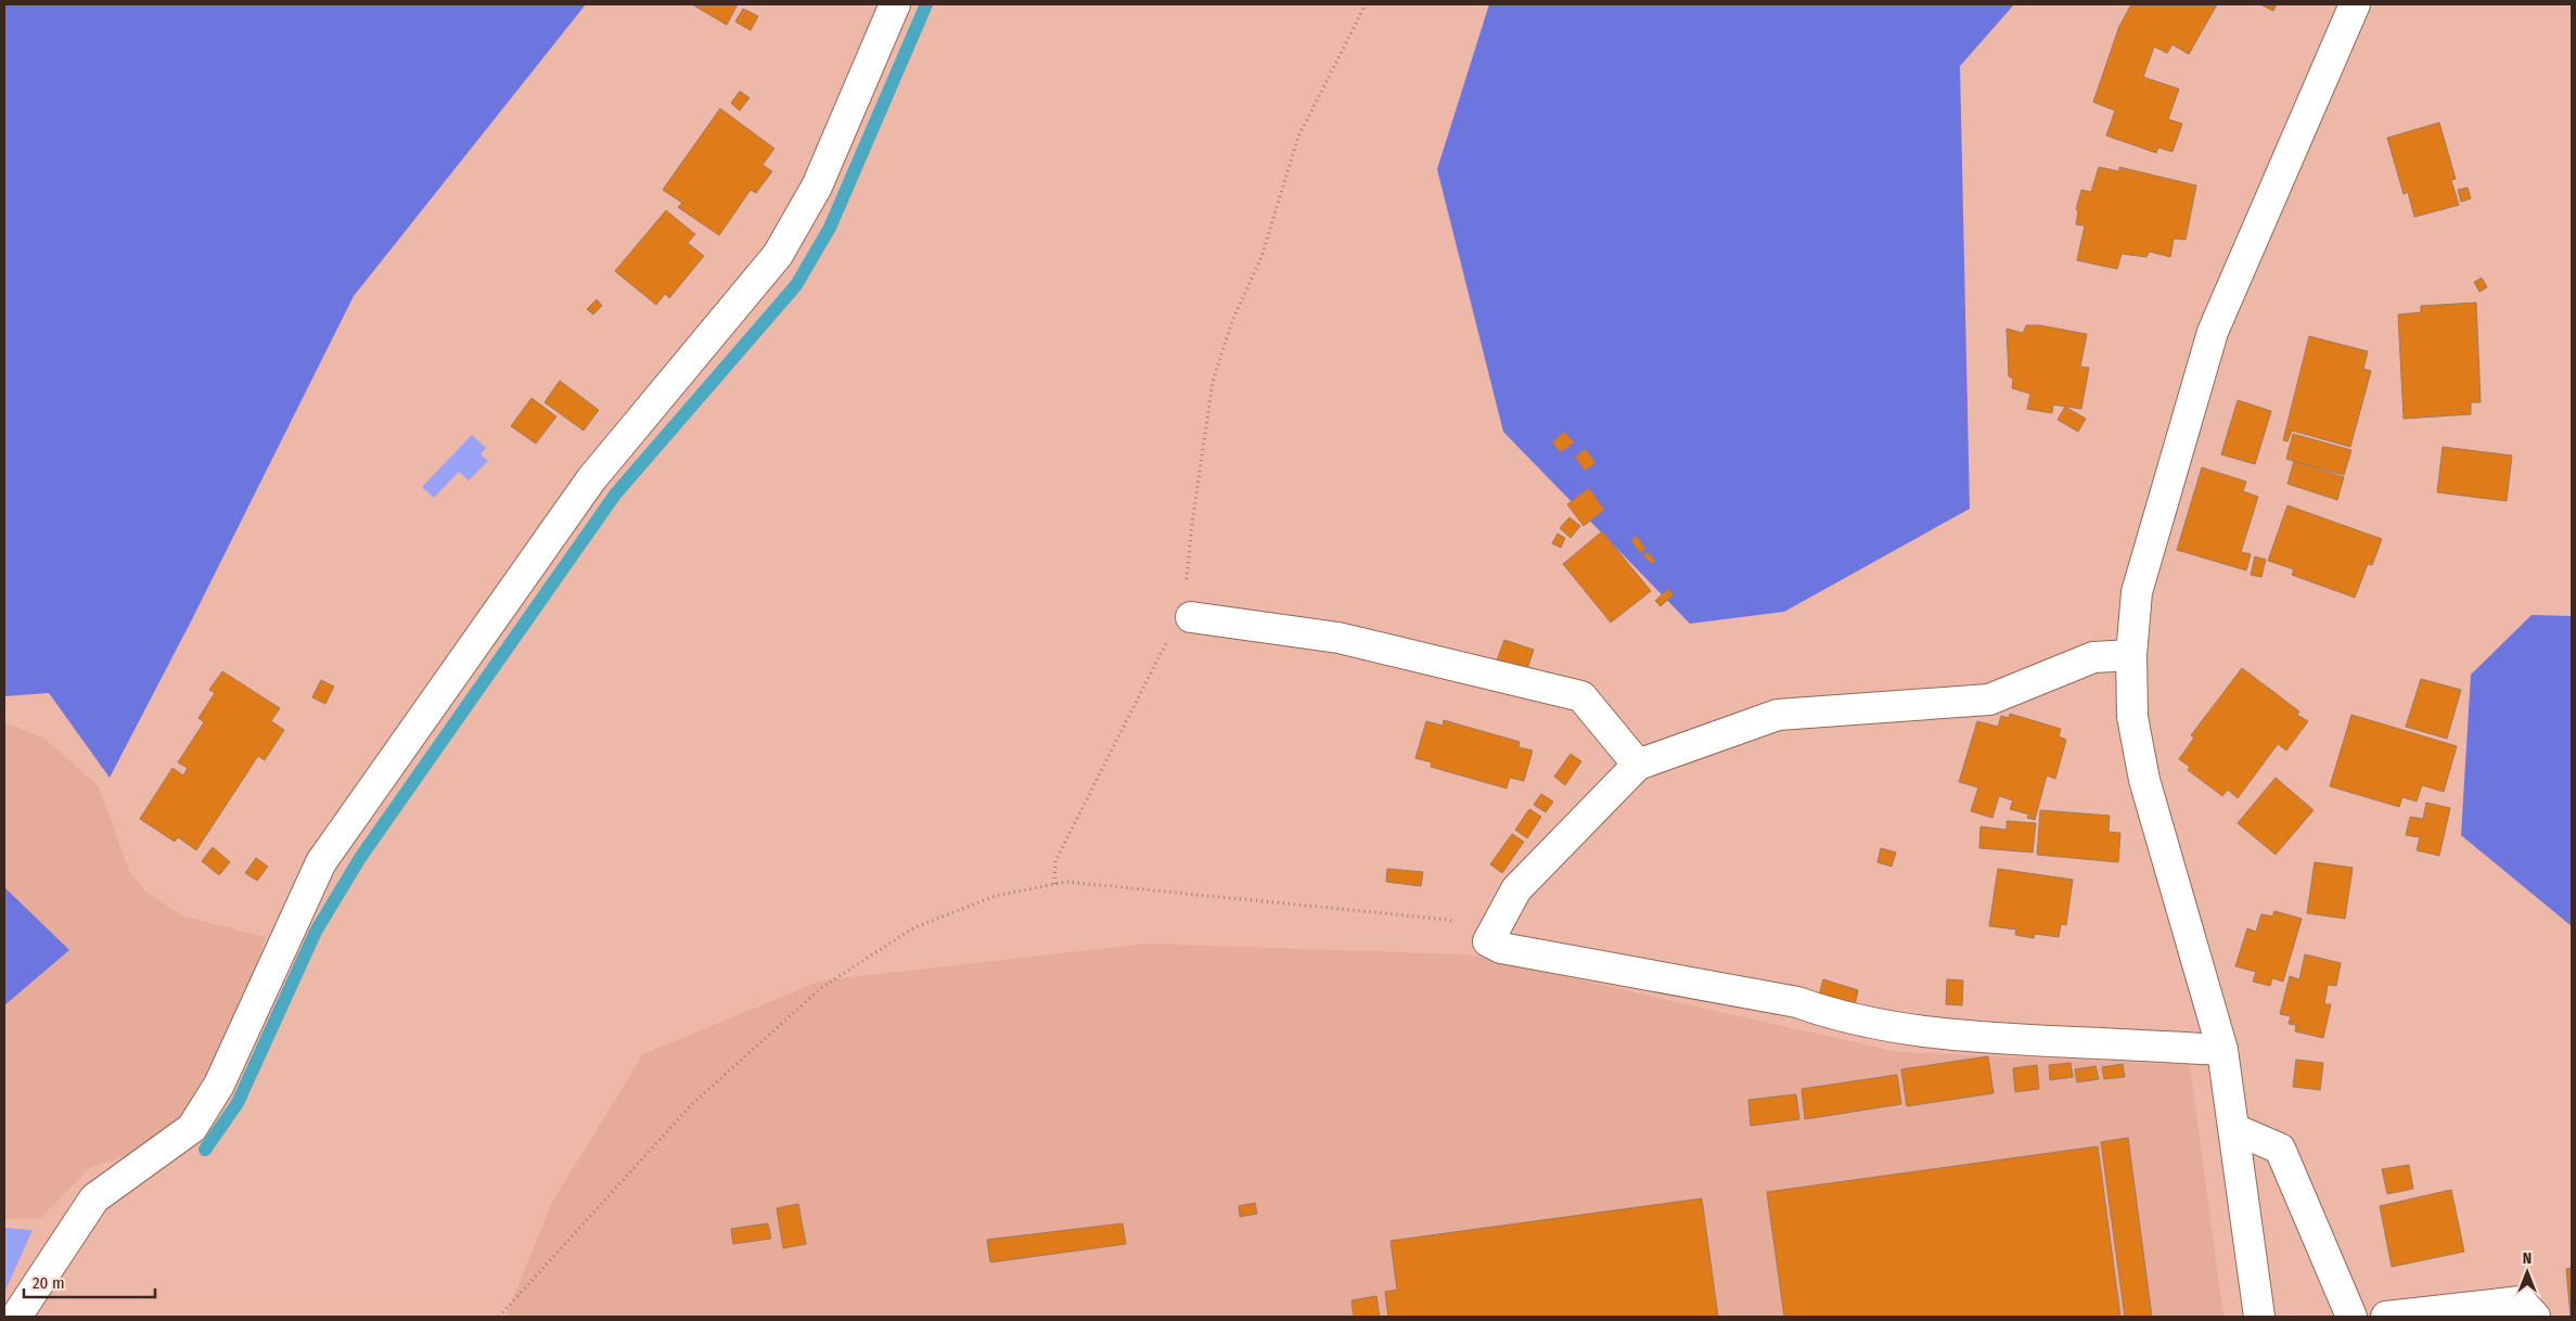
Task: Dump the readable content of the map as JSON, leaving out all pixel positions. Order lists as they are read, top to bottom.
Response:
{
  "scale_bar": "20 m",
  "north": "top"
}
